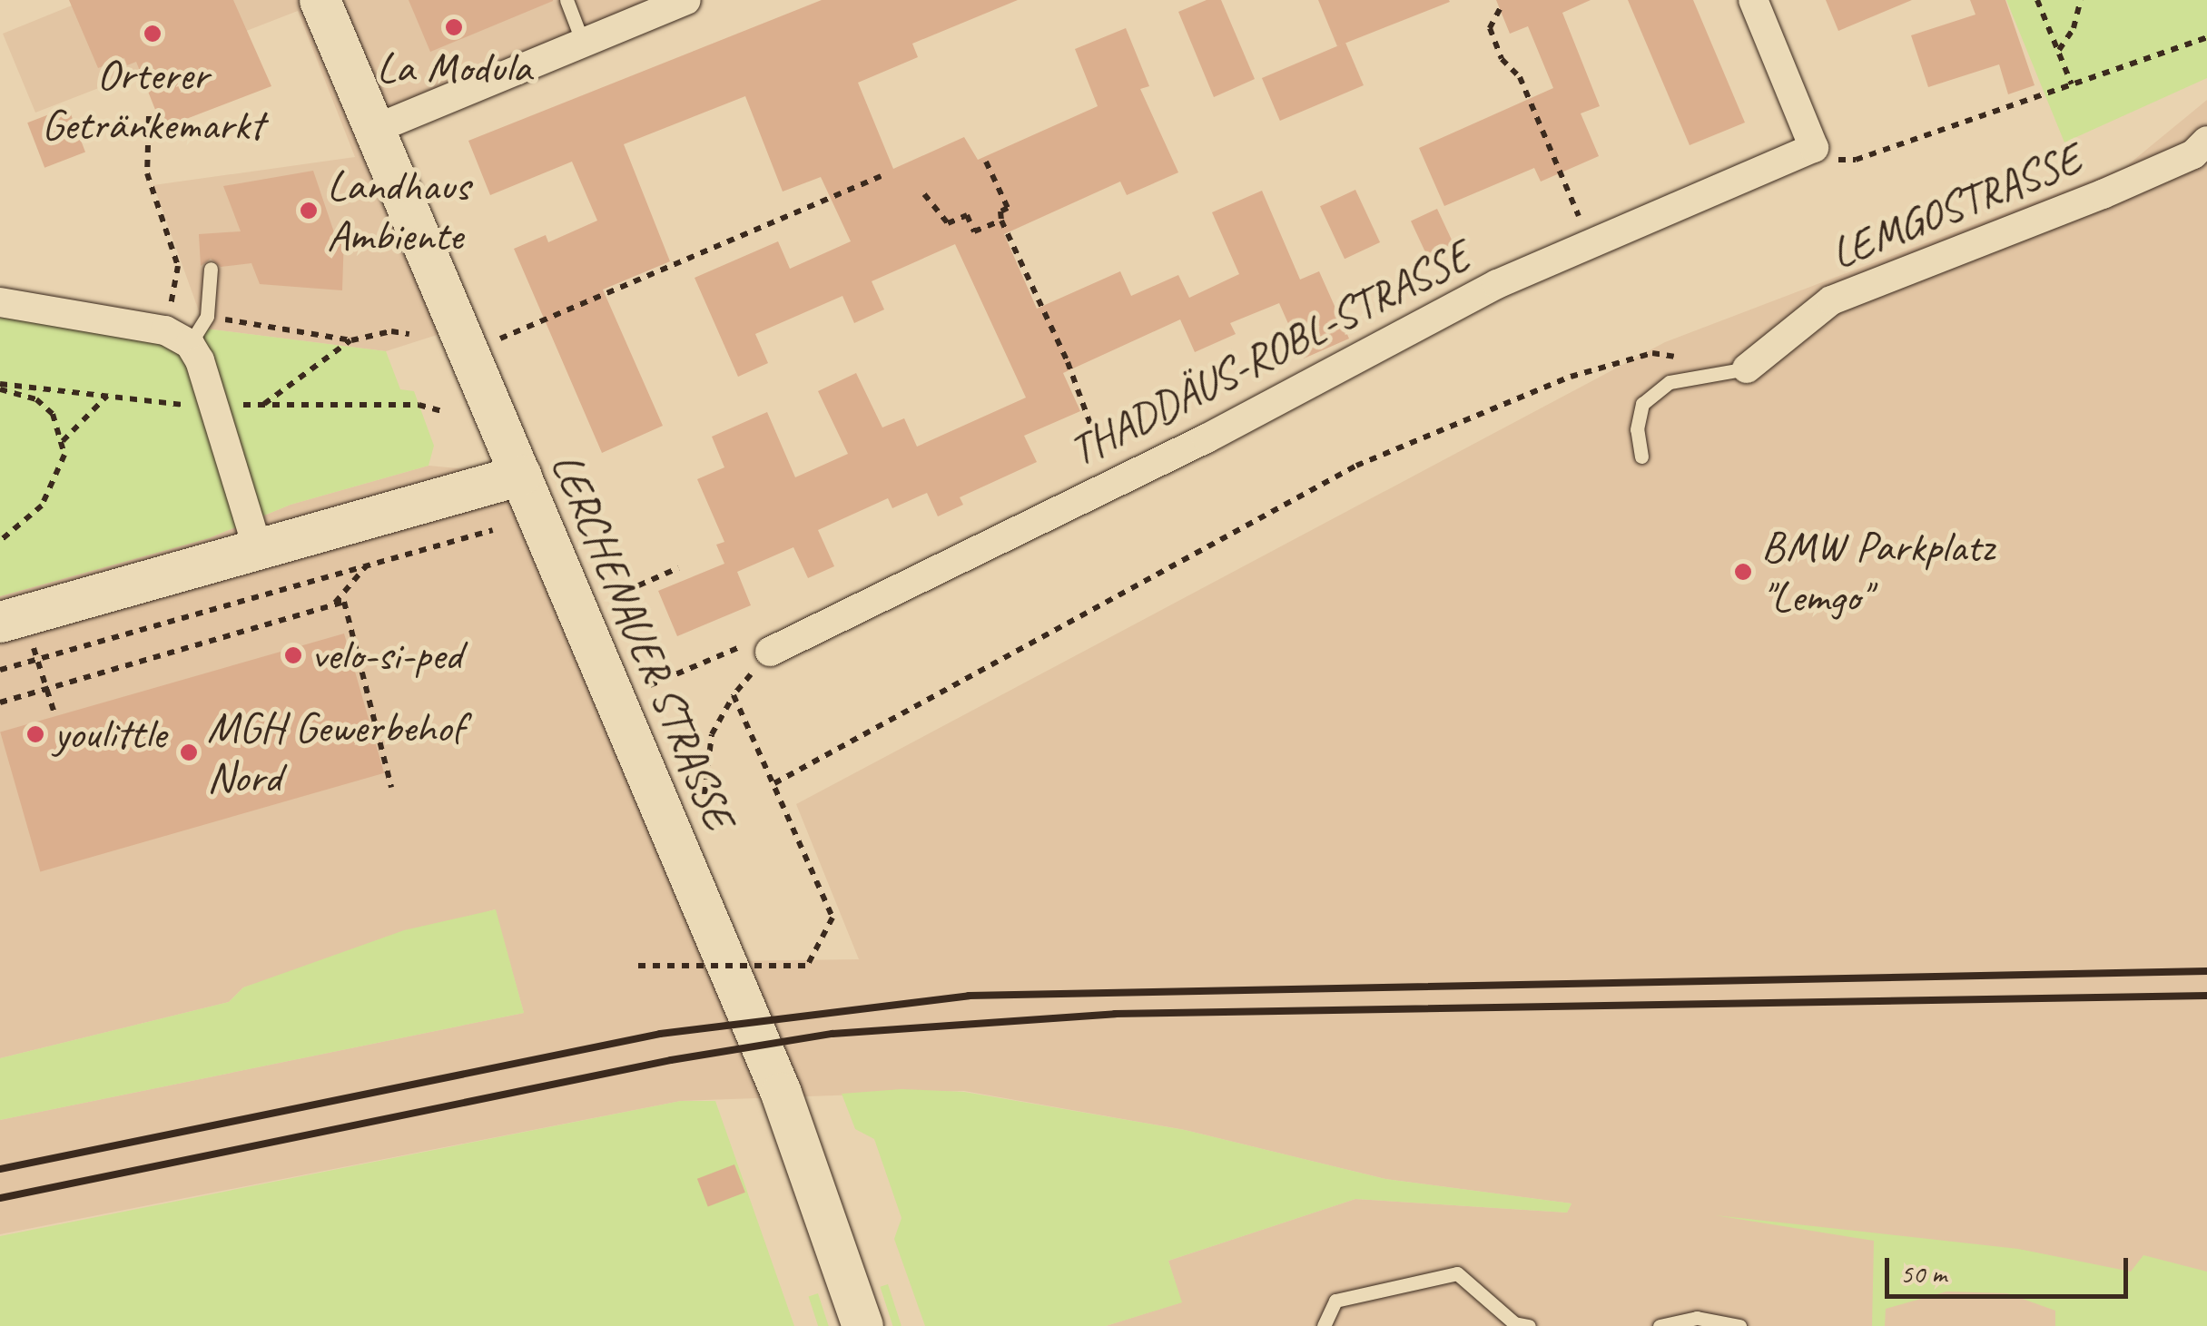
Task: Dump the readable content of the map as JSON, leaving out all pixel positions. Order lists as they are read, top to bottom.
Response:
{
  "streets": {
    "main road": ["LERCHENAUER STRASSE"],
    "street": ["LEMGOSTRASSE", "THADDÄUS-ROBL-STRASSE"]
  },
  "places": [
    "La Modula",
    "Orterer Getränkemarkt",
    "Landhaus Ambiente",
    "BMW Parkplatz \"Lemgo\"",
    "velo-si-ped",
    "youlittle",
    "MGH Gewerbehof Nord"
  ],
  "scale_bar": "50 m"
}
